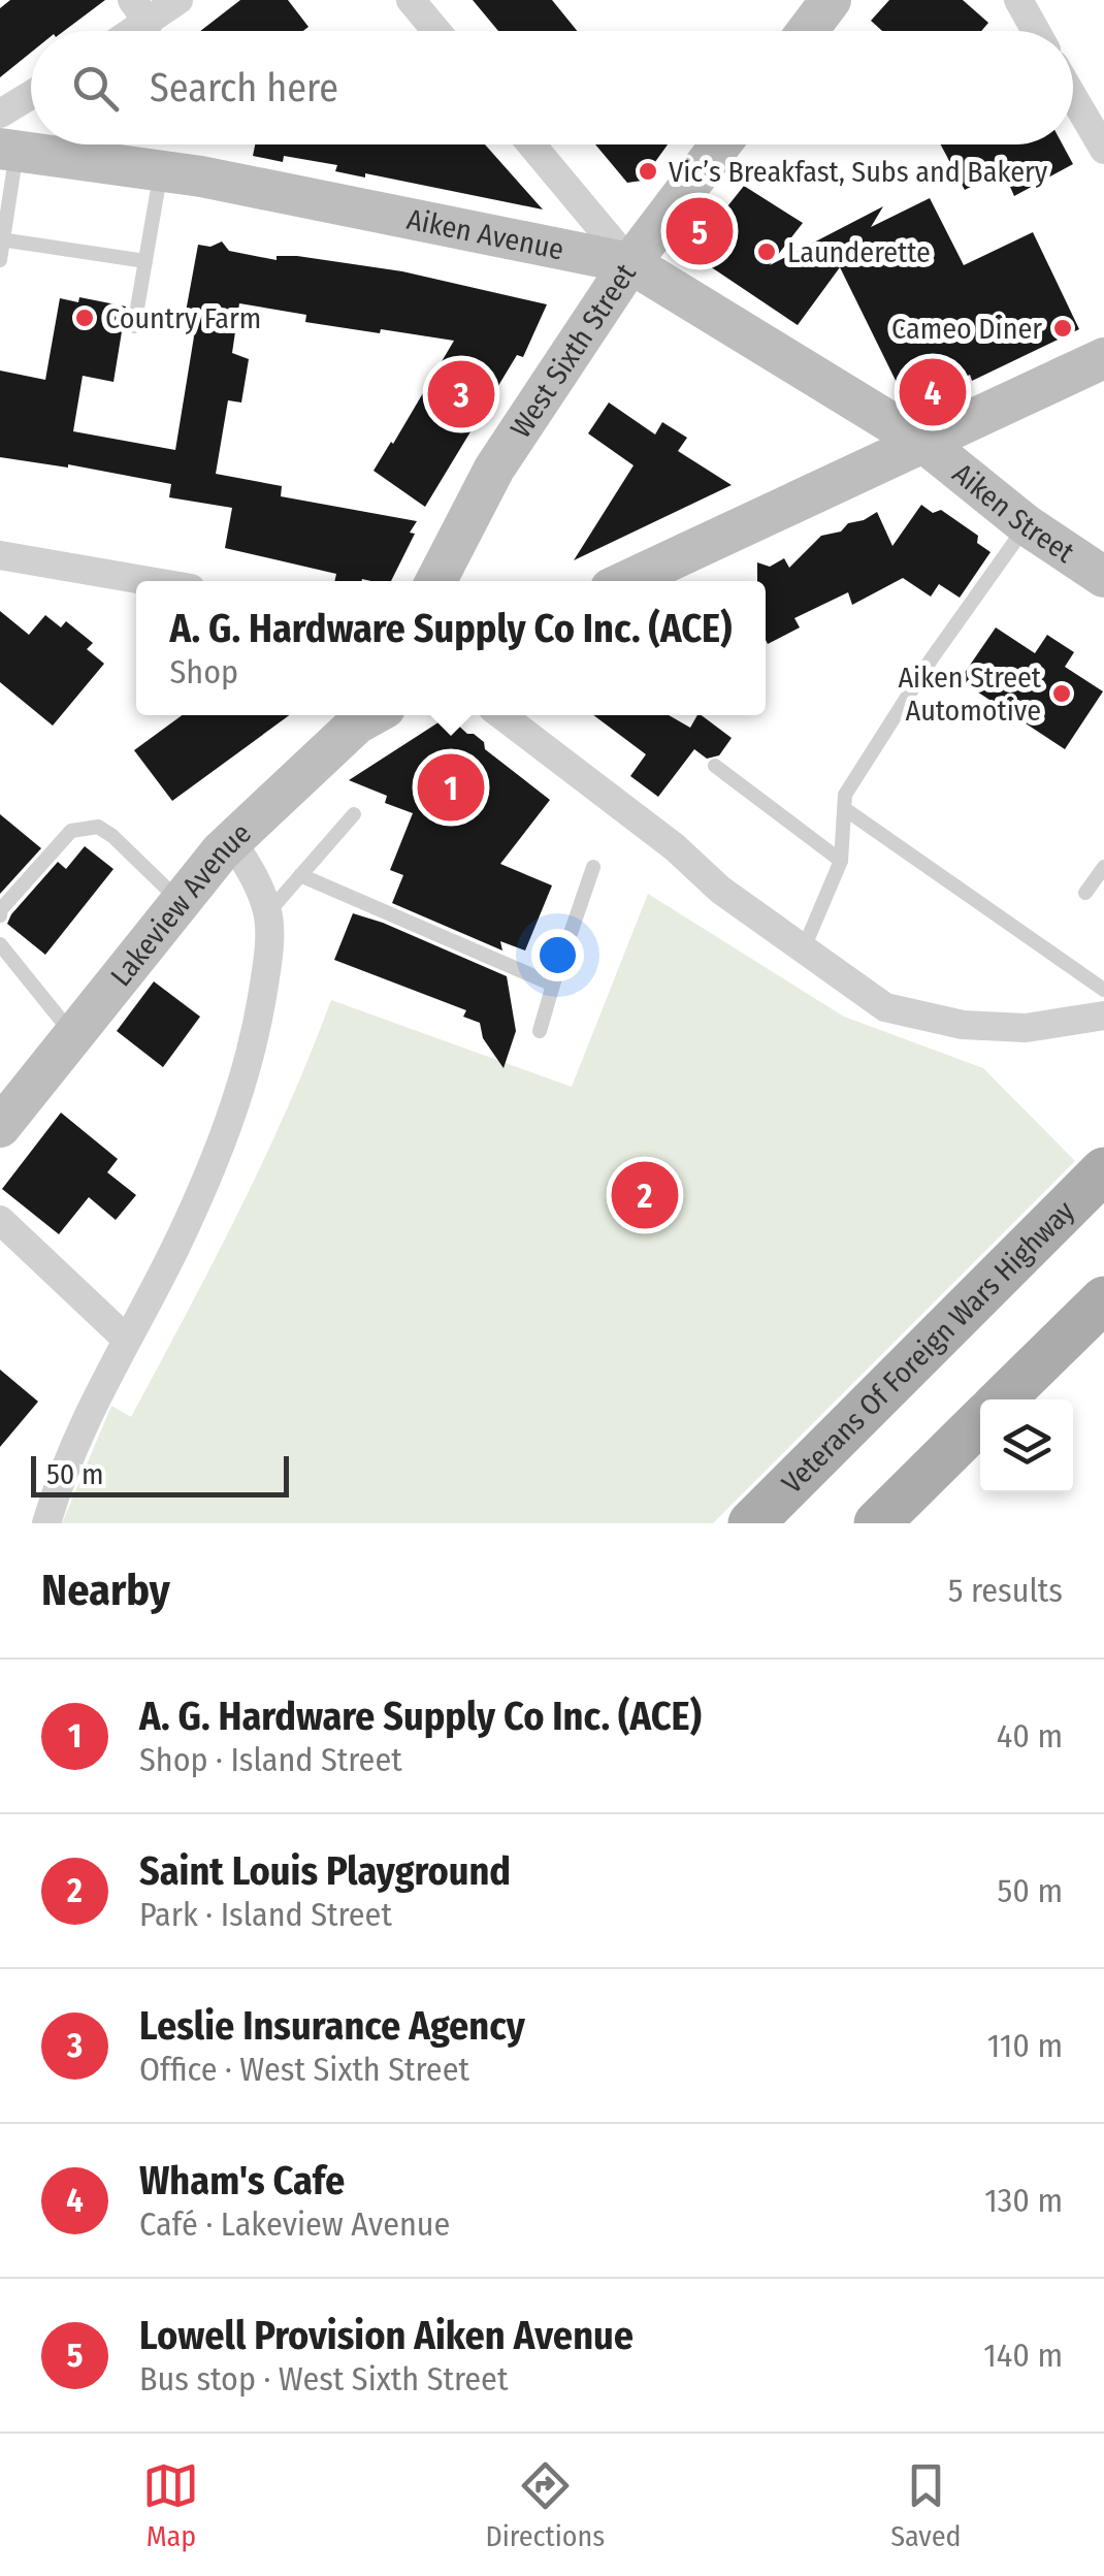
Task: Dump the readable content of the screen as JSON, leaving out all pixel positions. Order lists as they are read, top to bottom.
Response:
{
  "streets": {
    "main road": [
      "Aiken Avenue",
      "West Sixth Street",
      "Aiken Street",
      "Lakeview Avenue",
      "Veterans Of Foreign Wars Highway"
    ]
  },
  "crossings": [
    ["Aiken Avenue", "West Sixth Street"],
    ["Aiken Avenue", "Aiken Street"]
  ],
  "places": [
    "Vic’s Breakfast, Subs and Bakery",
    "Launderette",
    "Country Farm",
    "Cameo Diner",
    "Aiken Street Automotive"
  ],
  "scale_bar": "50 m",
  "page": {
    "search": "Search here",
    "pins": [
      "5",
      "4",
      "3",
      "1",
      "2"
    ],
    "popup": ["A. G. Hardware Supply Co Inc. (ACE)", "Shop"],
    "scale": "50 m",
    "heading": ["Nearby", "5 results"],
    "list": [
      {
        "mark": "1",
        "name": "A. G. Hardware Supply Co Inc. (ACE)",
        "note": "Shop · Island Street",
        "value": "40 m"
      },
      {
        "mark": "2",
        "name": "Saint Louis Playground",
        "note": "Park · Island Street",
        "value": "50 m"
      },
      {
        "mark": "3",
        "name": "Leslie Insurance Agency",
        "note": "Office · West Sixth Street",
        "value": "110 m"
      },
      {
        "mark": "4",
        "name": "Wham's Cafe",
        "note": "Café · Lakeview Avenue",
        "value": "130 m"
      },
      {
        "mark": "5",
        "name": "Lowell Provision Aiken Avenue",
        "note": "Bus stop · West Sixth Street",
        "value": "140 m"
      }
    ],
    "nav": ["Map", "Directions", "Saved"]
  }
}
